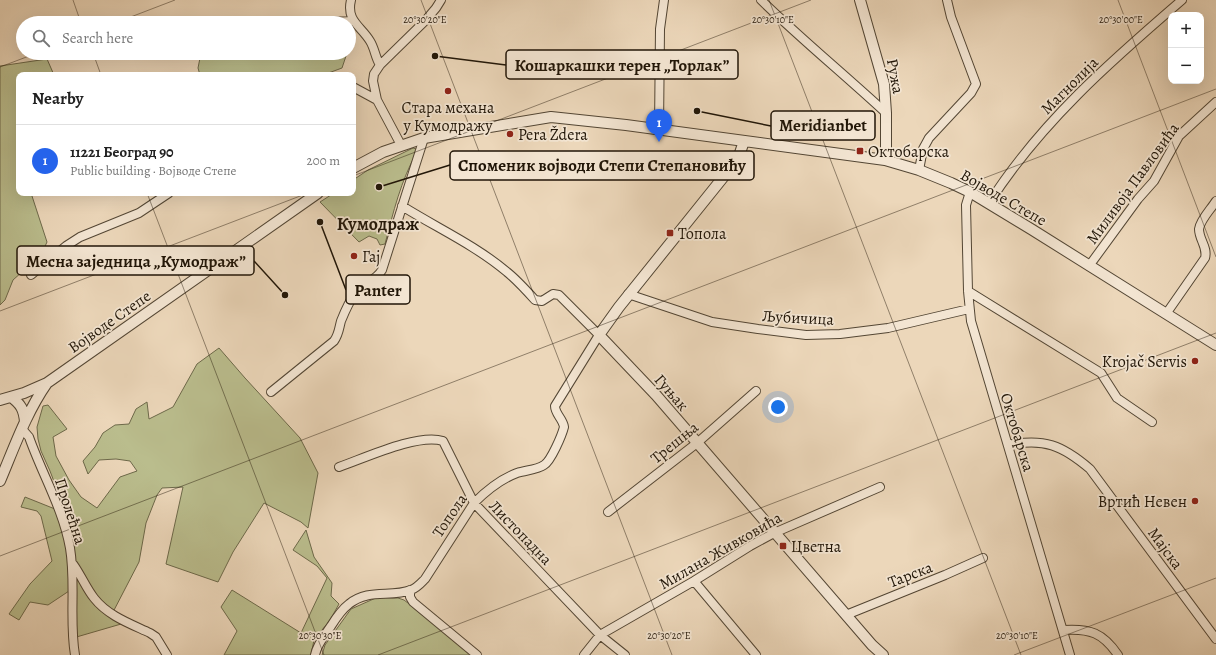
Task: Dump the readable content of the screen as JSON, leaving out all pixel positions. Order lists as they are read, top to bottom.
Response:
{
  "streets": {
    "street": [
      "Ружа",
      "Магнолија",
      "Миливоја Павловића",
      "Војводе Степе",
      "Љубичица",
      "Гуњак",
      "Октобарска",
      "Трешња",
      "Пролећна",
      "Топола",
      "Листопадна",
      "Мајска",
      "Милана Живковића",
      "Тарска"
    ]
  },
  "crossings": [
    ["Ружа", "Војводе Степе"],
    ["Магнолија", "Војводе Степе"],
    ["Миливоја Павловића", "Војводе Степе"],
    ["Војводе Степе", "Октобарска"],
    ["Војводе Степе", "Пролећна"],
    ["Војводе Степе", "Топола"],
    ["Љубичица", "Октобарска"],
    ["Љубичица", "Топола"],
    ["Гуњак", "Трешња"],
    ["Гуњак", "Топола"],
    ["Гуњак", "Милана Живковића"],
    ["Гуњак", "Тарска"],
    ["Октобарска", "Мајска"],
    ["Топола", "Листопадна"],
    ["Листопадна", "Милана Живковића"]
  ],
  "districts": ["Кумодраж"],
  "places": {
    "other": [
      "Кошаркашки терен „Торлак”",
      "Стара механа у Кумодражу",
      "Meridianbet",
      "Pera Ždera",
      "Споменик војводи Степи Степановићу",
      "Panter",
      "Гај",
      "Месна заједница „Кумодраж”",
      "Krojač Servis",
      "Вртић Невен"
    ],
    "transit": ["Октобарска", "Топола", "Цветна"]
  },
  "page": {
    "map_buttons": ["+", "−"],
    "search": "Search here",
    "heading": "Nearby",
    "pins": "1",
    "list": [
      {
        "mark": "1",
        "name": "11221 Београд 90",
        "note": "Public building · Војводе Степе",
        "value": "200 m"
      }
    ]
  },
  "coordinates": [
    "20°30'20\"E",
    "20°30'10\"E",
    "20°30'00\"E",
    "20°30'30\"E"
  ]
}
